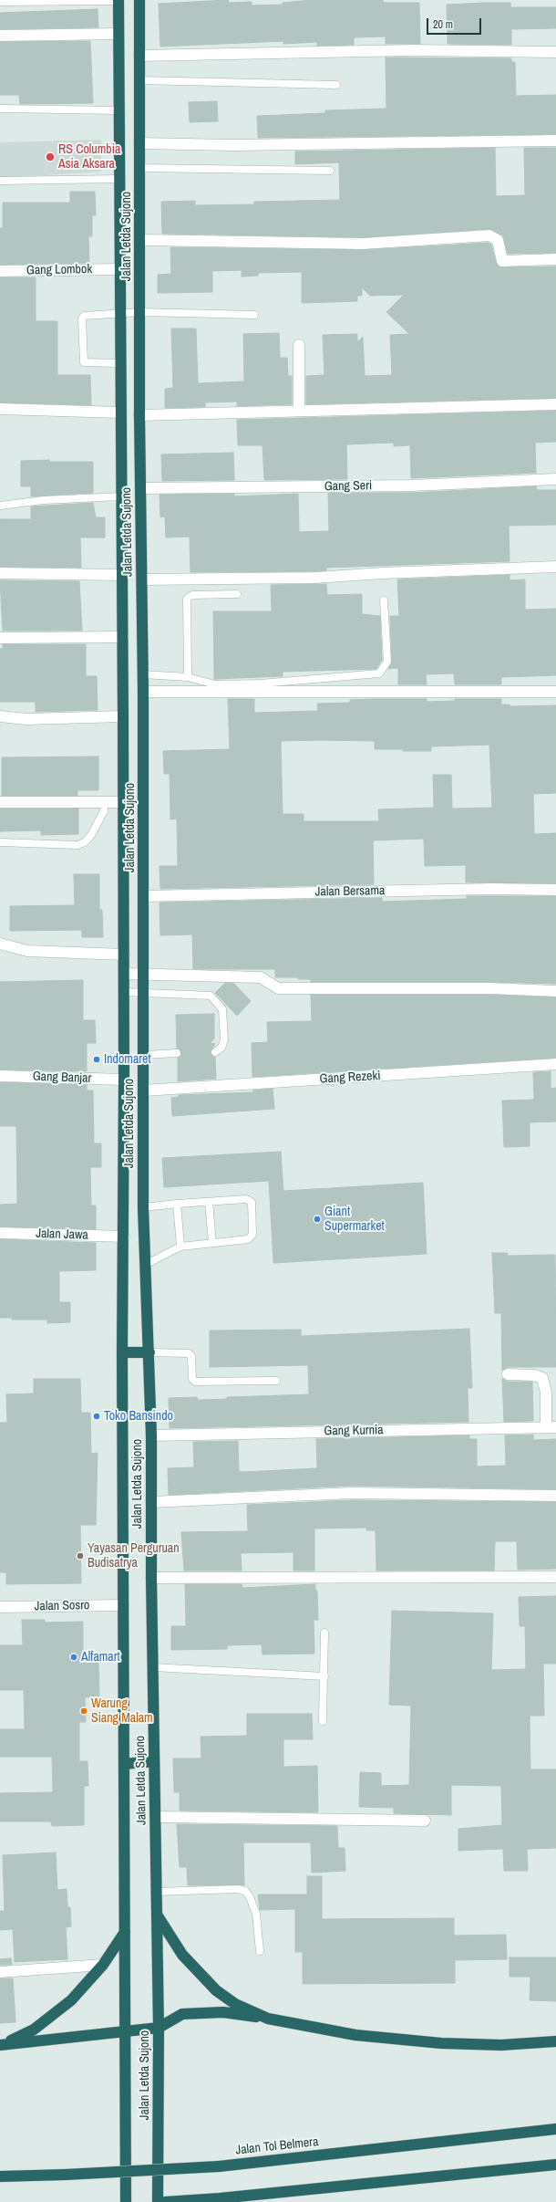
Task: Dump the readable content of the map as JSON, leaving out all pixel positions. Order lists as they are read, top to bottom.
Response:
{
  "streets": {
    "highway": ["Jalan Letda Sujono", "Jalan Tol Belmera"],
    "street": [
      "Gang Lombok",
      "Gang Seri",
      "Jalan Bersama",
      "Gang Banjar",
      "Gang Rezeki",
      "Jalan Jawa",
      "Gang Kurnia",
      "Jalan Sosro"
    ]
  },
  "crossings": [
    ["Jalan Letda Sujono", "Gang Lombok"],
    ["Jalan Letda Sujono", "Gang Seri"],
    ["Jalan Letda Sujono", "Jalan Bersama"],
    ["Jalan Letda Sujono", "Gang Banjar"],
    ["Jalan Letda Sujono", "Gang Rezeki"],
    ["Jalan Letda Sujono", "Jalan Jawa"],
    ["Jalan Letda Sujono", "Gang Kurnia"],
    ["Jalan Letda Sujono", "Jalan Sosro"]
  ],
  "places": [
    "RS Columbia Asia Aksara",
    "Indomaret",
    "Giant Supermarket",
    "Toko Bansindo",
    "Yayasan Perguruan Budisatrya",
    "Alfamart",
    "Warung Siang Malam"
  ],
  "scale_bar": "20 m"
}
